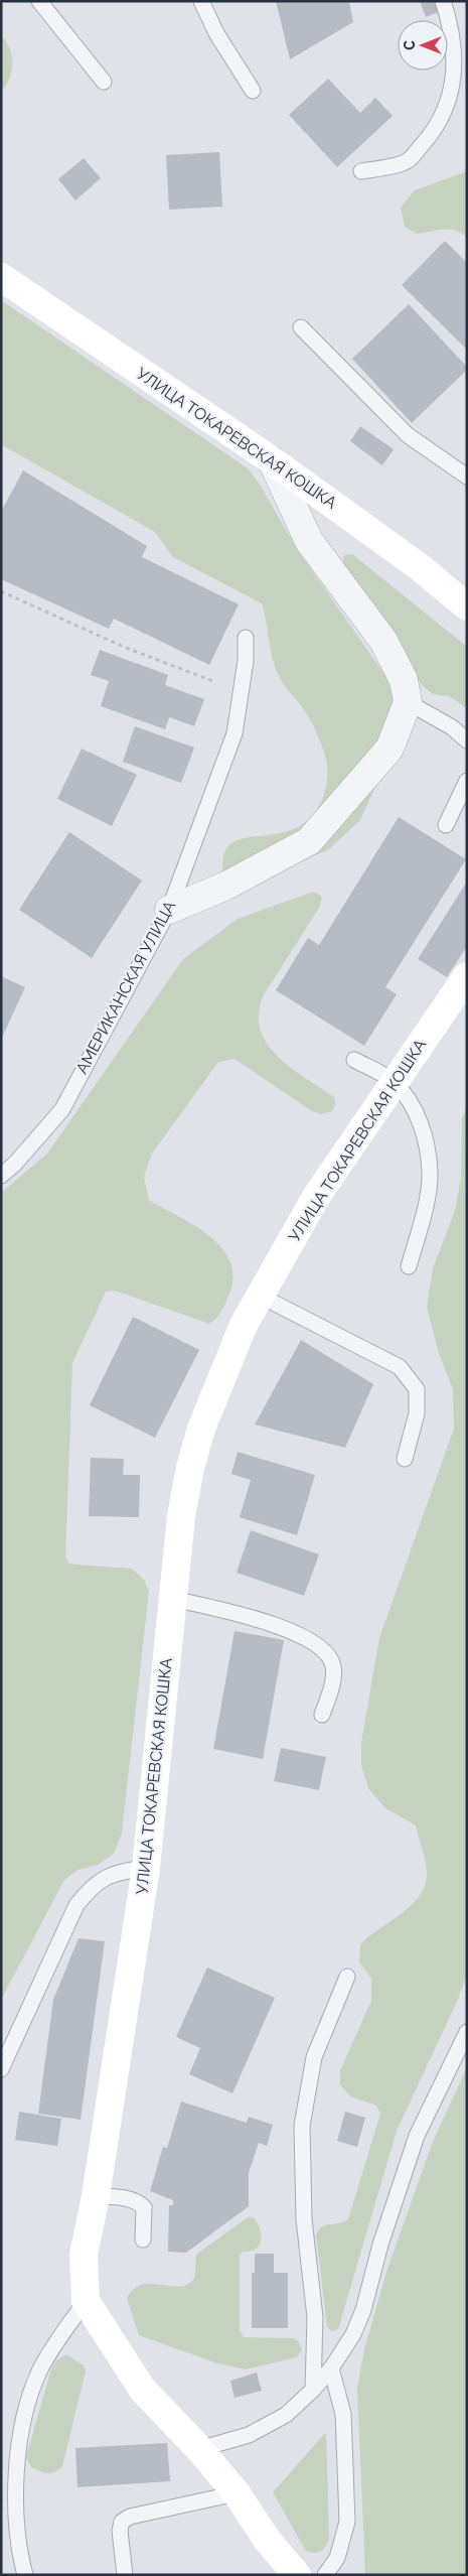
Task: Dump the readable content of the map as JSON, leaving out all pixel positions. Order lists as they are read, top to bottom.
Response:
{
  "streets": {
    "main road": ["УЛИЦА ТОКАРЕВСКАЯ КОШКА"],
    "lane": ["АМЕРИКАНСКАЯ УЛИЦА"]
  },
  "north": "left"
}
